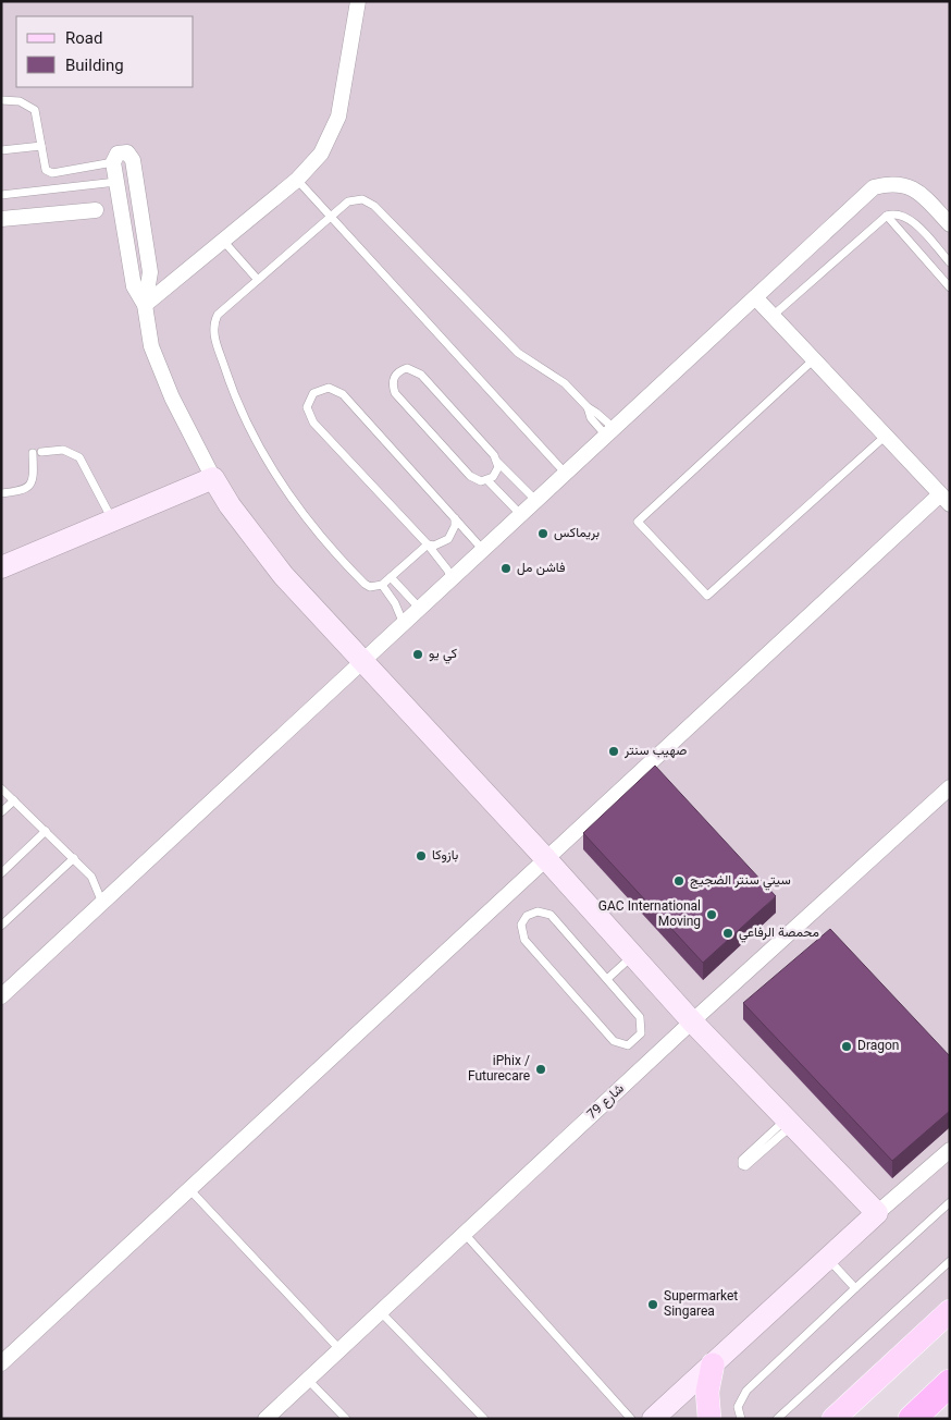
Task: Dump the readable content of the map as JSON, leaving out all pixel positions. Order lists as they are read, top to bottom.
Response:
{
  "streets": {
    "street": ["شارع 79"]
  },
  "places": [
    "بريماكس",
    "فاشن مل",
    "كي يو",
    "صهيب سنتر",
    "بازوكا",
    "سيتي سنتر الضجيج",
    "GAC International Moving",
    "محمصة الرفاعي",
    "Dragon",
    "iPhix / Futurecare",
    "Supermarket Singarea"
  ],
  "legend": ["Road", "Building"]
}
